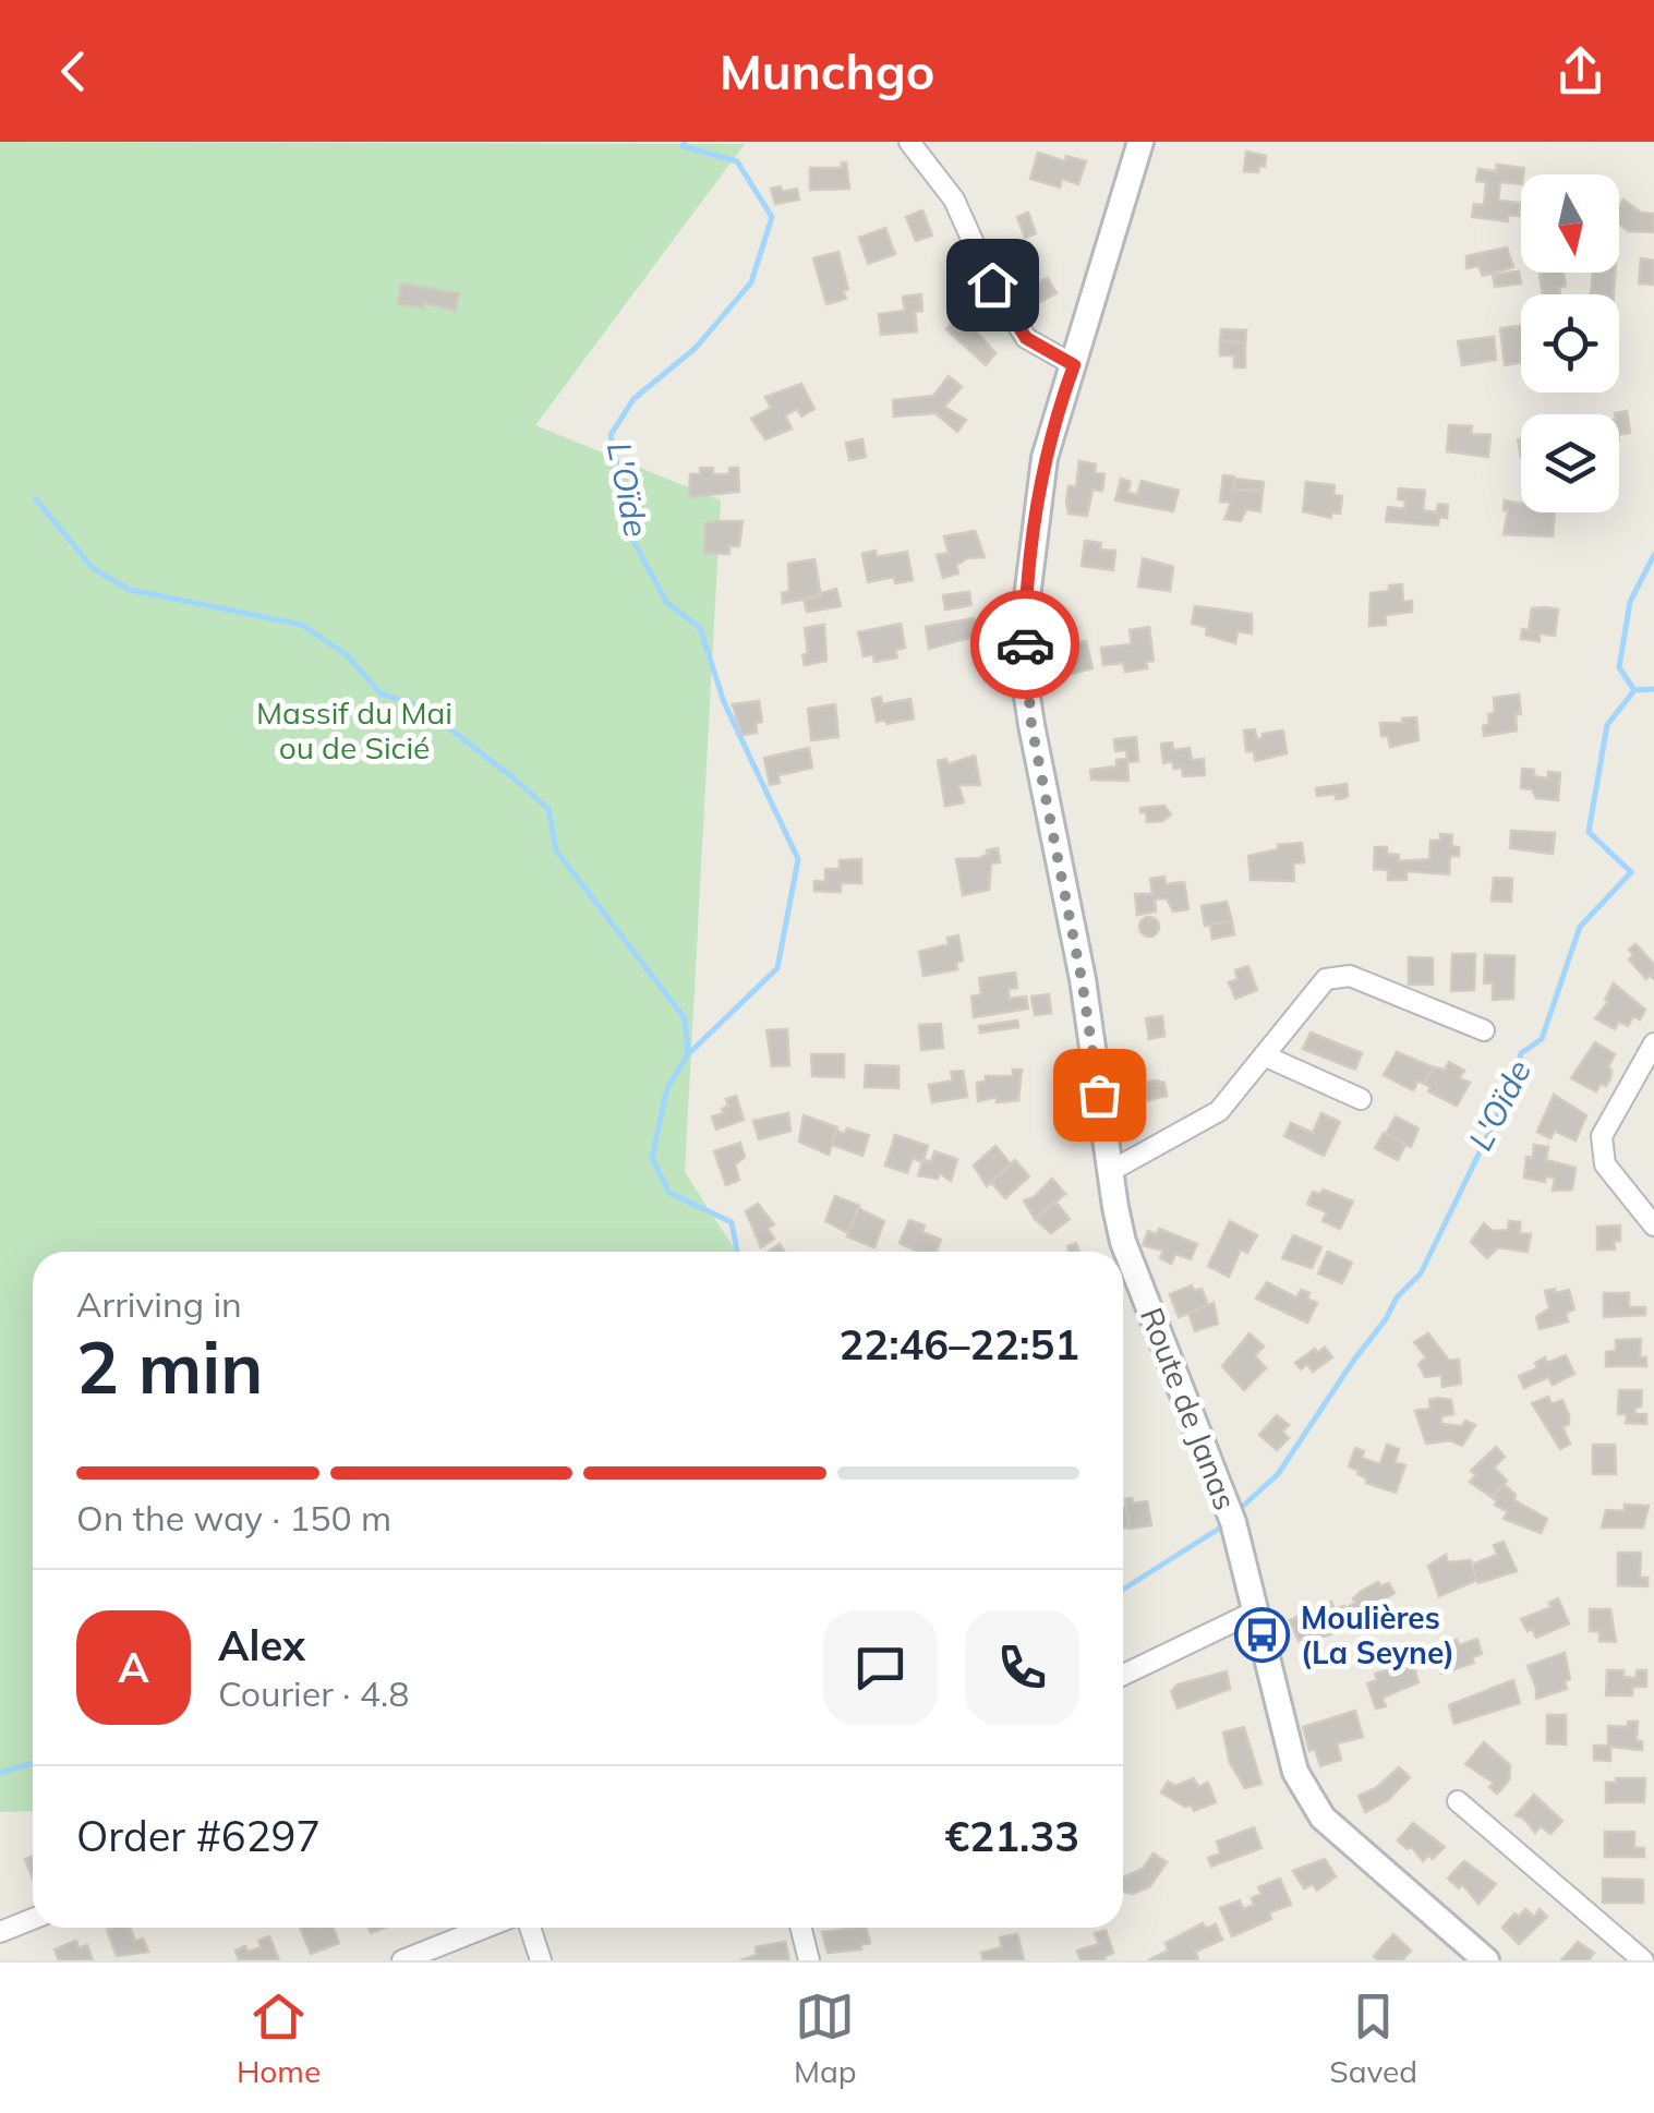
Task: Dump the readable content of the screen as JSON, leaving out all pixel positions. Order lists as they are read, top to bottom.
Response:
{
  "streets": {
    "street": ["Route de Janas"]
  },
  "water": ["L'Oïde"],
  "parks": ["Massif du Mai ou de Sicié"],
  "places": {
    "bus stop": ["Moulières (La Seyne)"]
  },
  "north": "bottom",
  "page": {
    "header": "Munchgo",
    "heading": ["2 min", "Arriving in", "22:46–22:51"],
    "panel": [
      "Alex",
      "Courier · 4.8",
      "Order #6297",
      "€21.33"
    ],
    "bar": "On the way · 150 m",
    "round": "A",
    "tabs": ["Home", "Map", "Saved"]
  }
}
